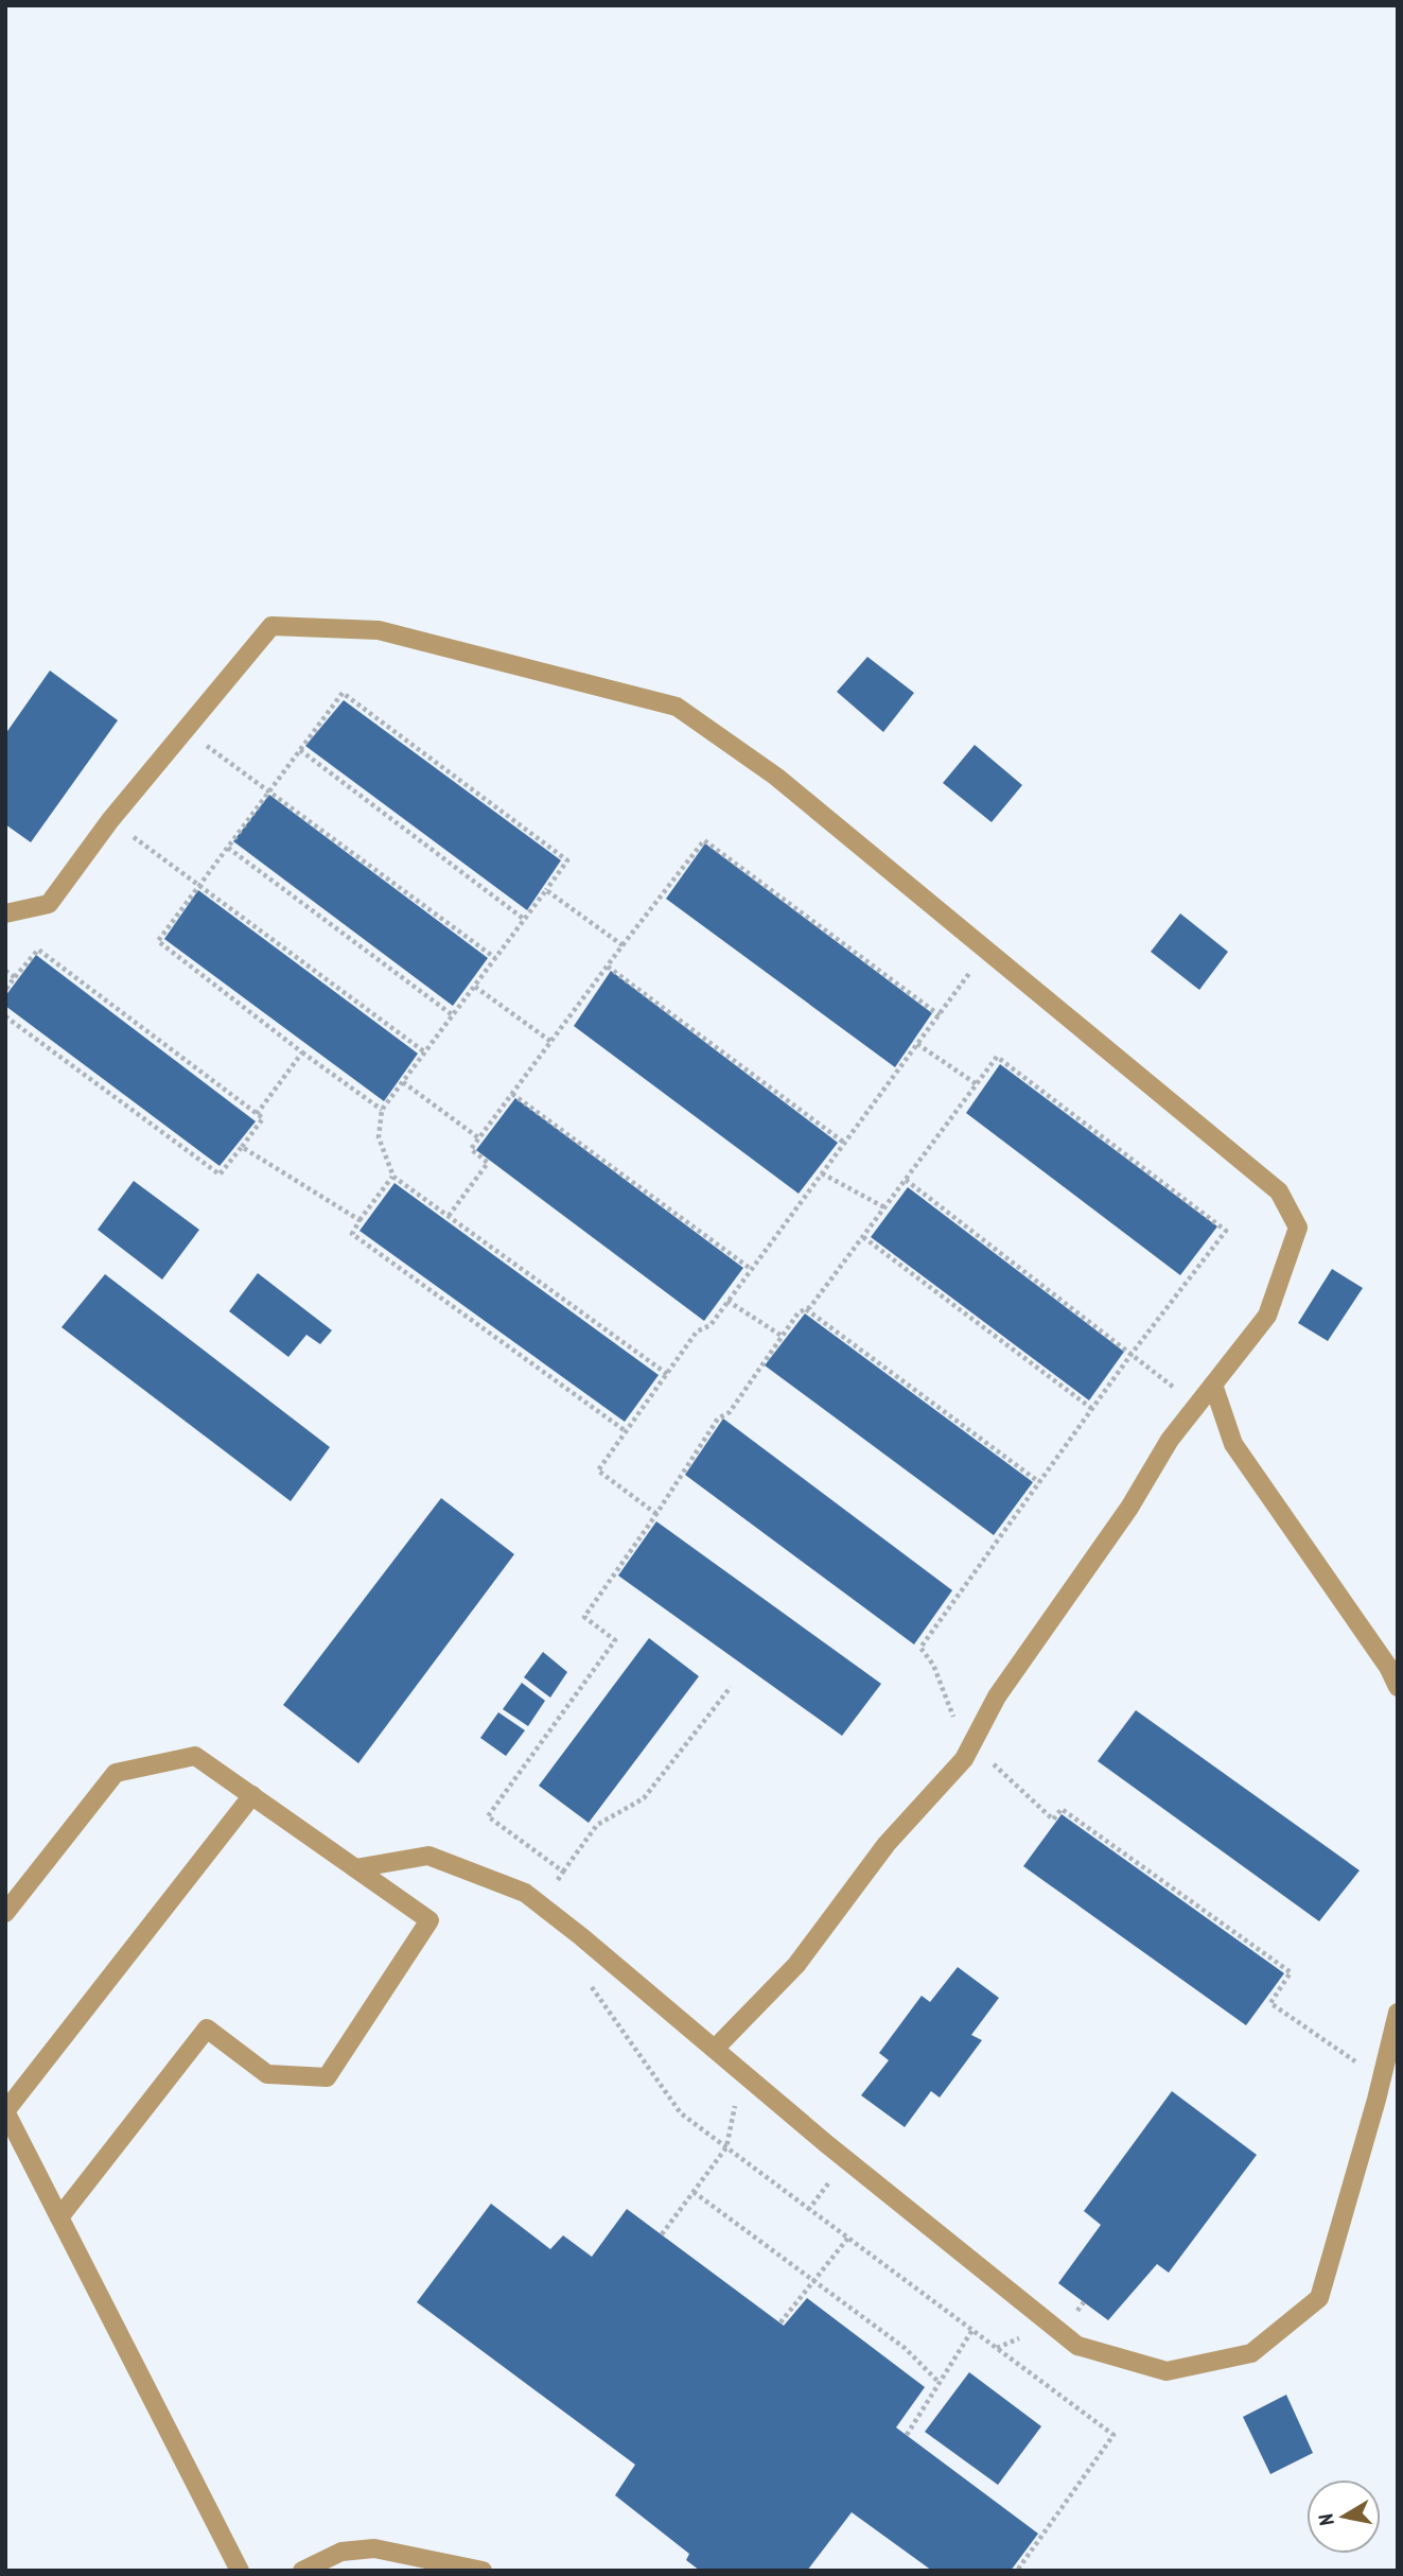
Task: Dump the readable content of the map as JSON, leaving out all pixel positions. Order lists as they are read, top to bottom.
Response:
{
  "north": "left"
}
